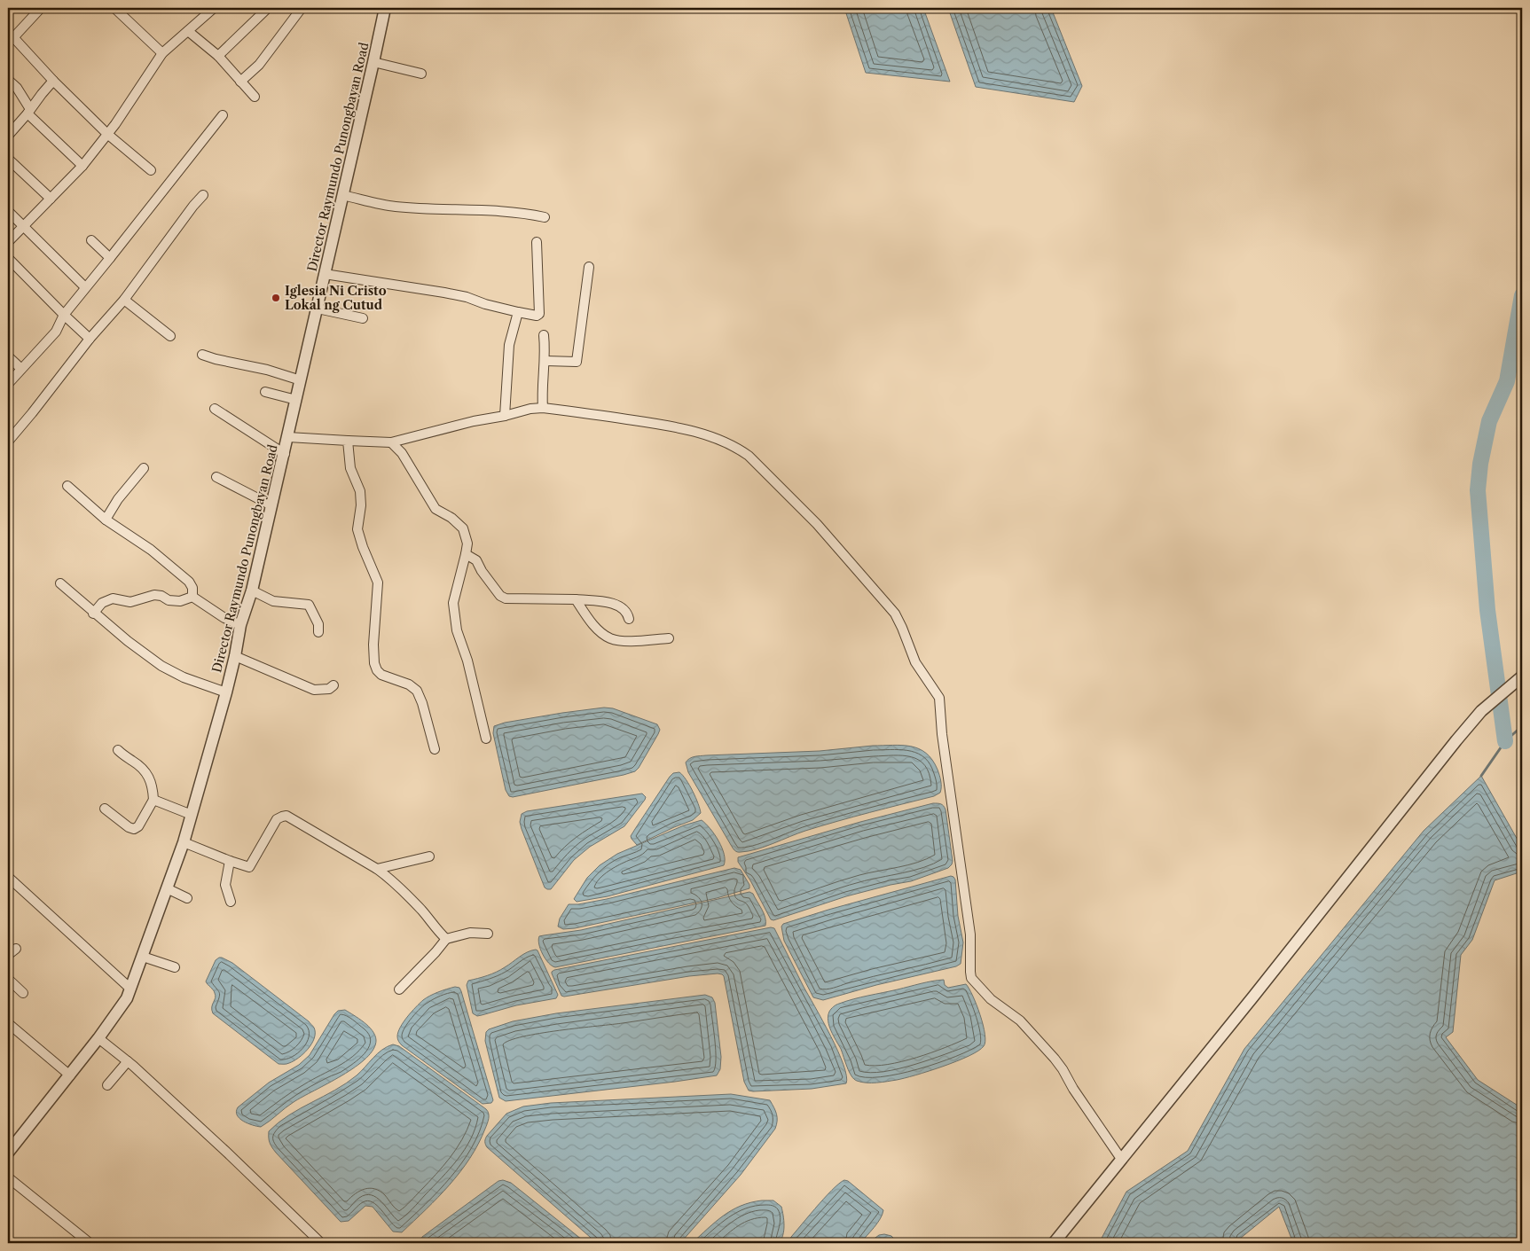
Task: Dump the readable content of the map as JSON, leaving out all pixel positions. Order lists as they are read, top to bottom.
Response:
{
  "streets": {
    "street": ["Director Raymundo Punongbayan Road"]
  },
  "places": ["Iglesia Ni Cristo Lokal ng Cutud"]
}
